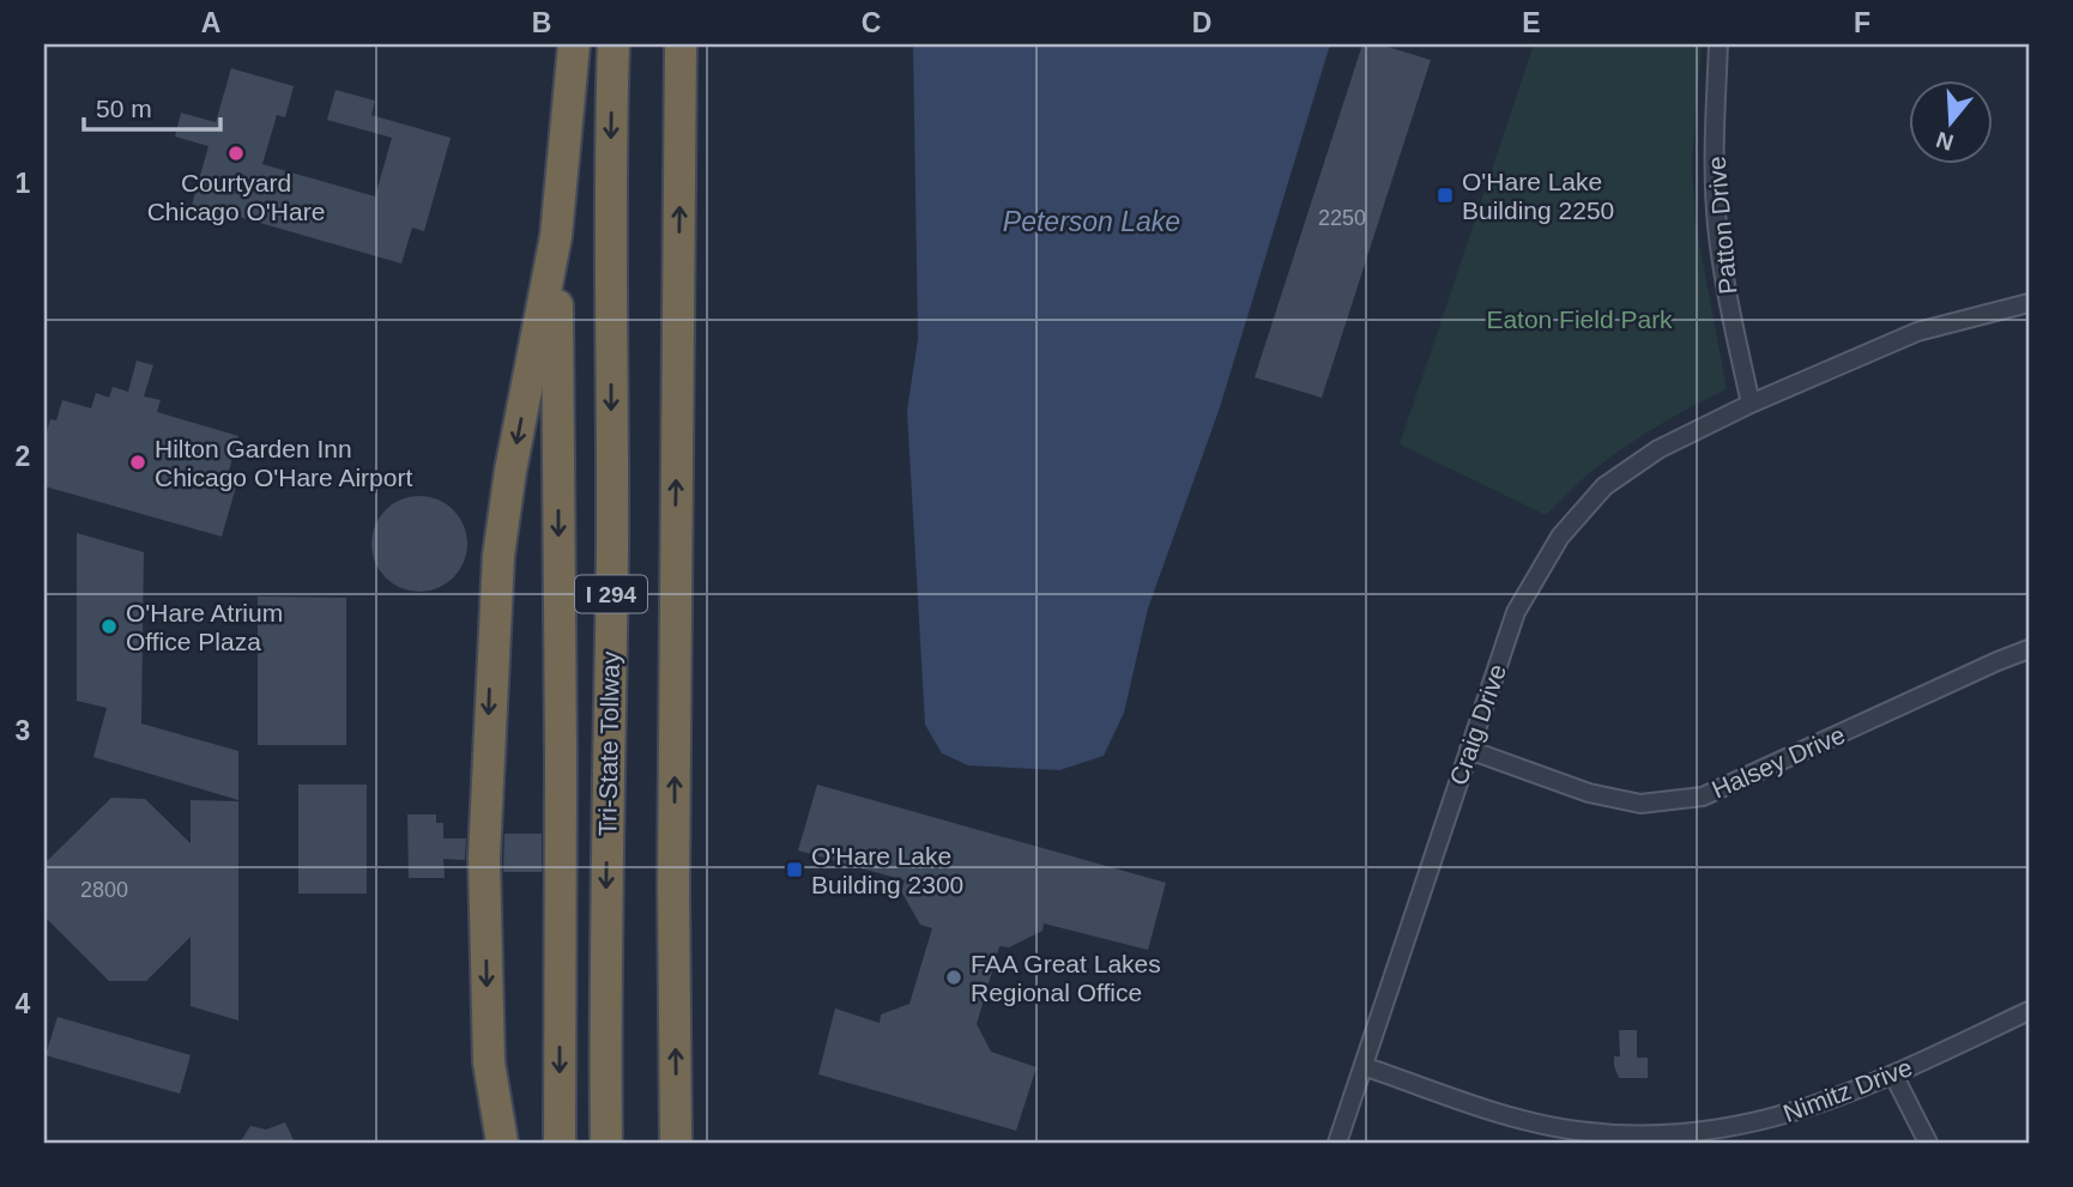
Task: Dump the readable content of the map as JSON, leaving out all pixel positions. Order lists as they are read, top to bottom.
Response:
{
  "streets": {
    "highway": ["I 294", "Tri-State Tollway"],
    "street": [
      "Patton Drive",
      "Craig Drive",
      "Halsey Drive",
      "Nimitz Drive"
    ]
  },
  "crossings": [
    ["Patton Drive", "Craig Drive"],
    ["Craig Drive", "Halsey Drive"],
    ["Craig Drive", "Nimitz Drive"]
  ],
  "water": ["Peterson Lake"],
  "parks": ["Eaton Field Park"],
  "places": {
    "other": [
      "Courtyard Chicago O'Hare",
      "Hilton Garden Inn Chicago O'Hare Airport",
      "O'Hare Atrium Office Plaza",
      "FAA Great Lakes Regional Office"
    ],
    "transit": ["O'Hare Lake Building 2250", "O'Hare Lake Building 2300"]
  },
  "house_numbers": ["2250", "2800"],
  "scale_bar": "50 m",
  "north": "bottom",
  "grid": {
    "columns": [
      "A",
      "B",
      "C",
      "D",
      "E",
      "F"
    ],
    "rows": [
      "1",
      "2",
      "3",
      "4"
    ]
  }
}
